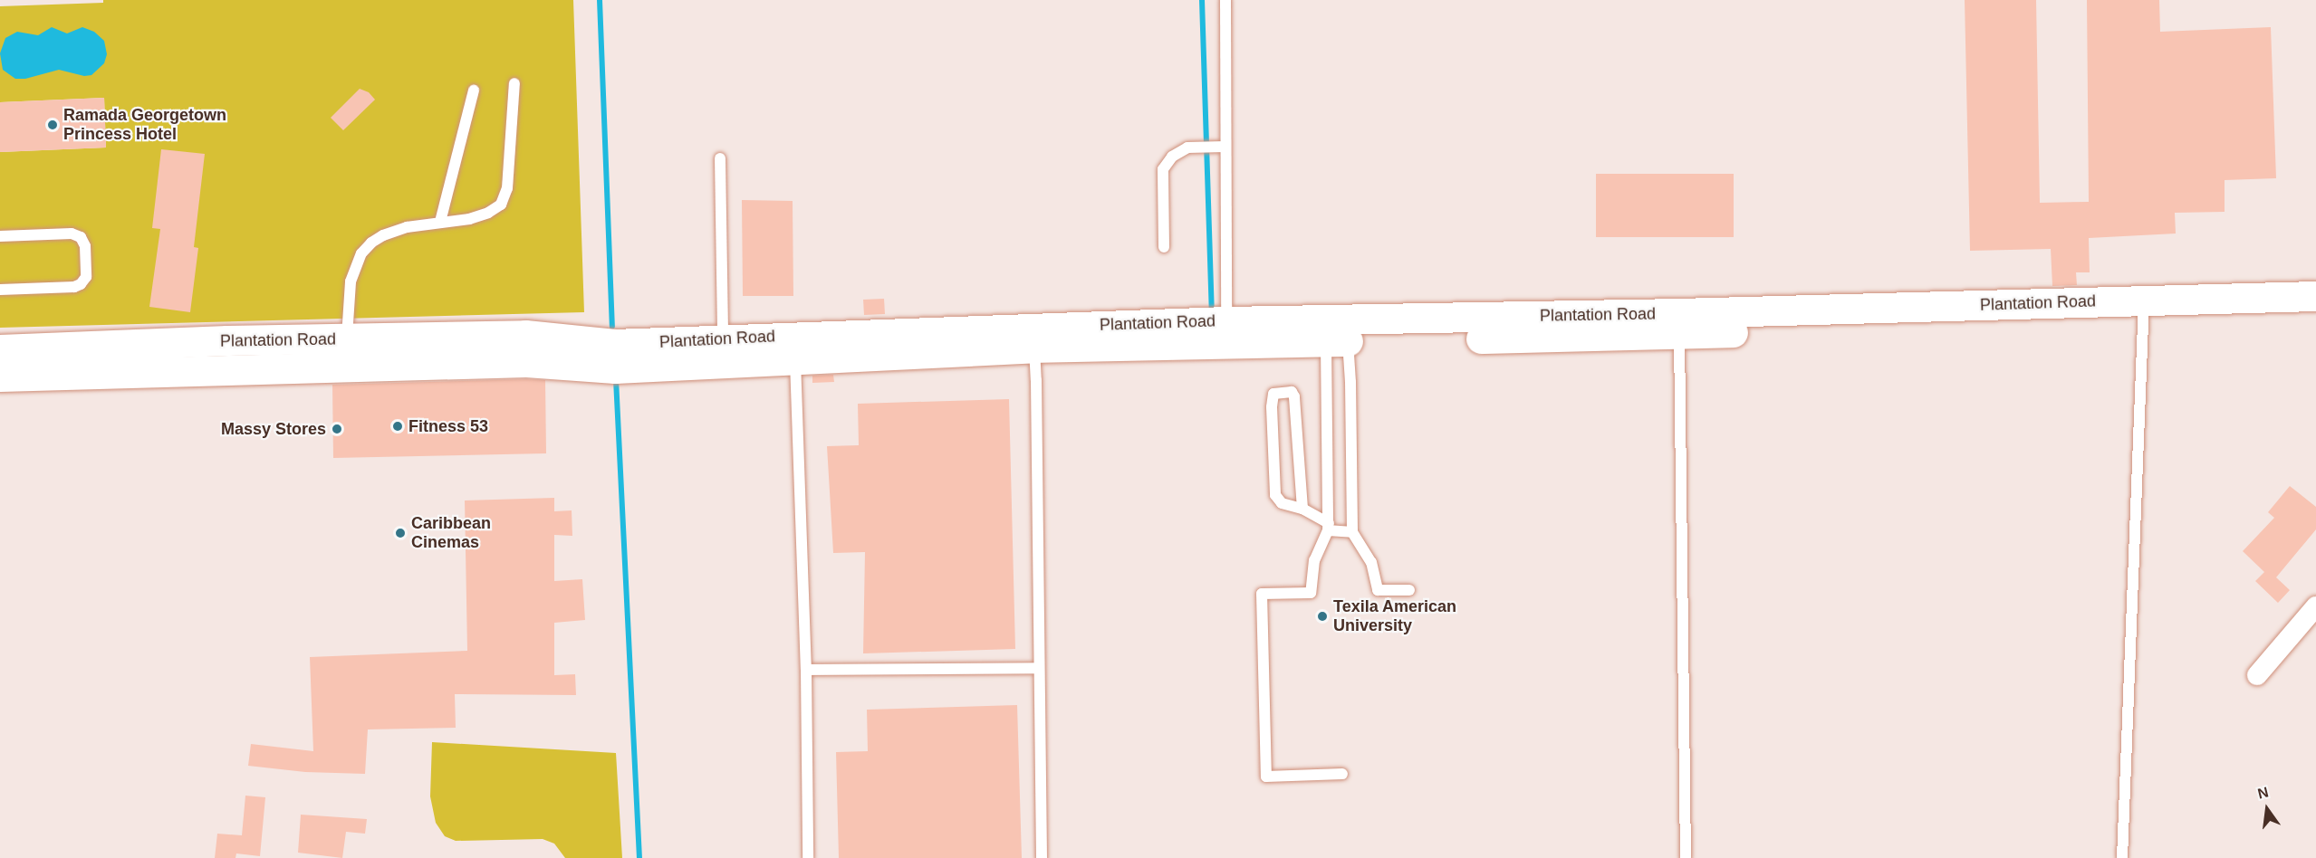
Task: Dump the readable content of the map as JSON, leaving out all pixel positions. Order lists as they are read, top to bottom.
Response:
{
  "streets": {
    "street": ["Plantation Road"]
  },
  "places": [
    "Ramada Georgetown Princess Hotel",
    "Fitness 53",
    "Massy Stores",
    "Caribbean Cinemas",
    "Texila American University"
  ],
  "north": "top"
}
